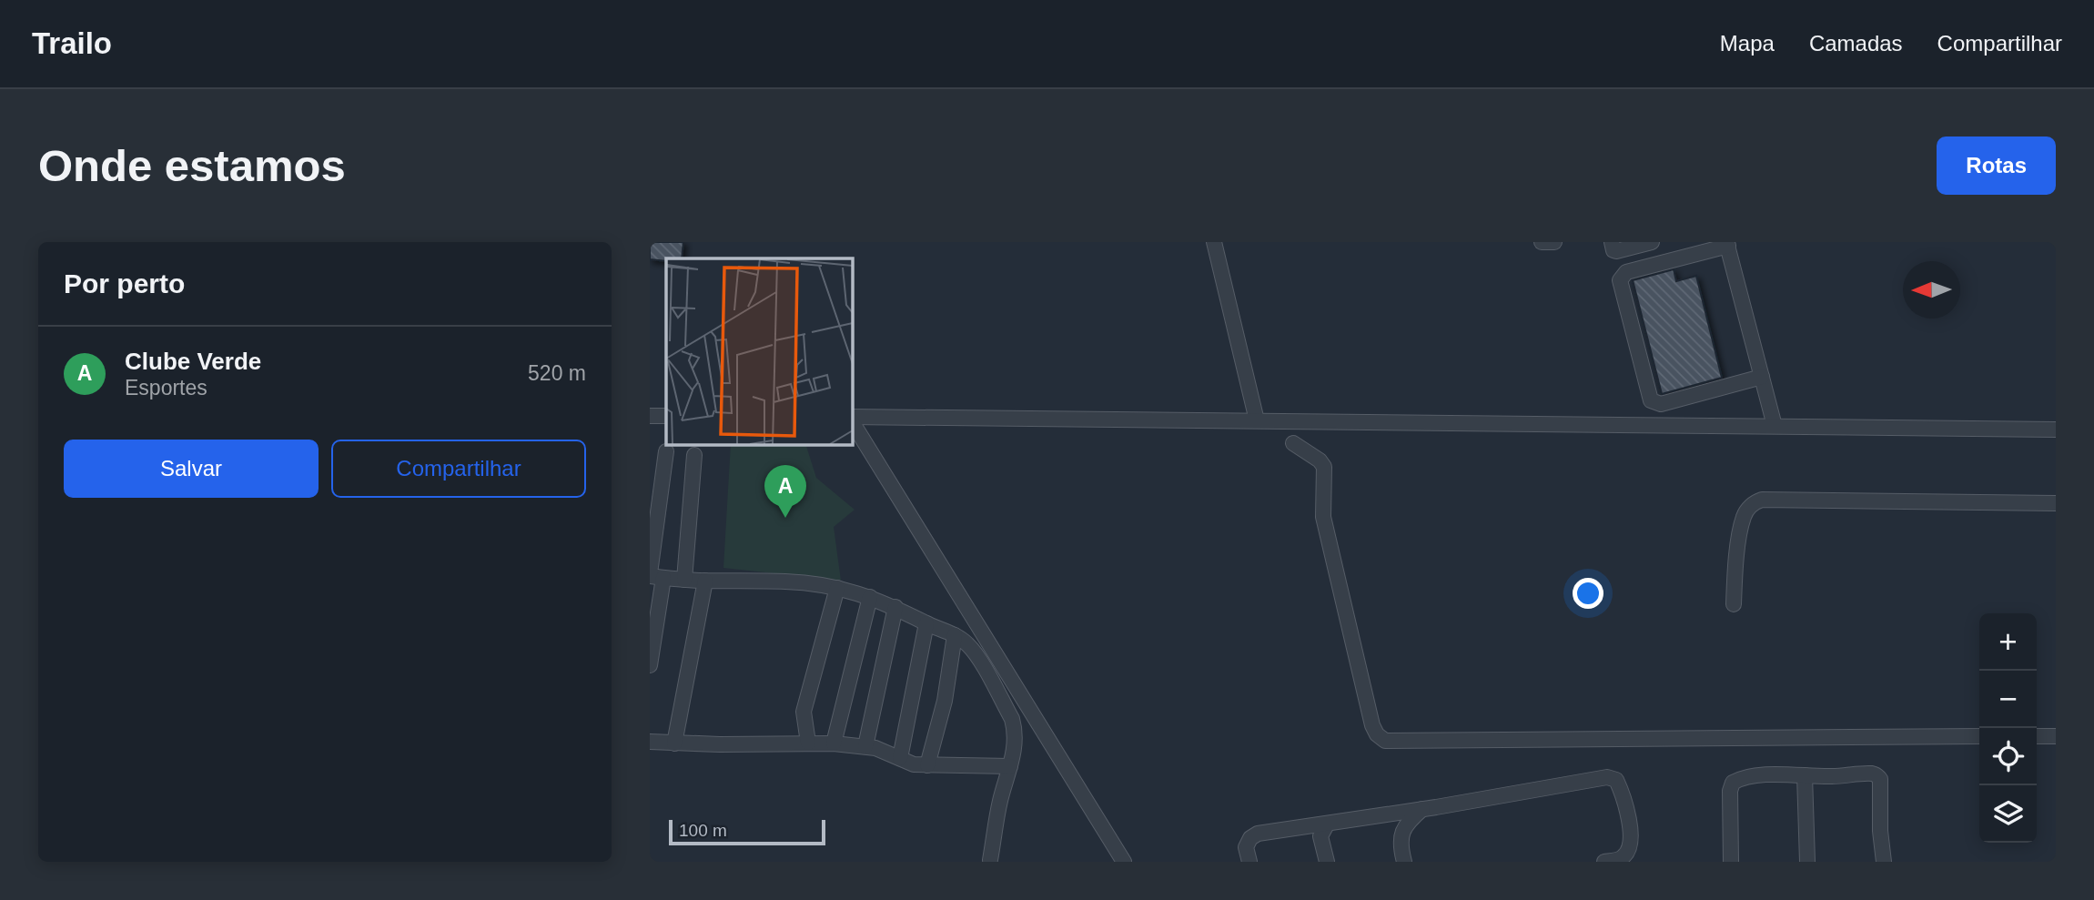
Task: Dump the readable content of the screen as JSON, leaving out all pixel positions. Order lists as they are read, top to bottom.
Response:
{
  "scale_bar": "100 m",
  "north": "left",
  "page": {
    "header": "Trailo",
    "nav": ["Mapa", "Camadas", "Compartilhar"],
    "buttons": [
      "Rotas",
      ["Salvar", "Compartilhar"]
    ],
    "title": "Onde estamos",
    "heading": "Por perto",
    "list": [
      {
        "mark": "A",
        "name": "Clube Verde",
        "note": "Esportes",
        "value": "520 m"
      }
    ],
    "pins": "A",
    "map_buttons": ["+", "−"],
    "scale": "100 m"
  }
}
